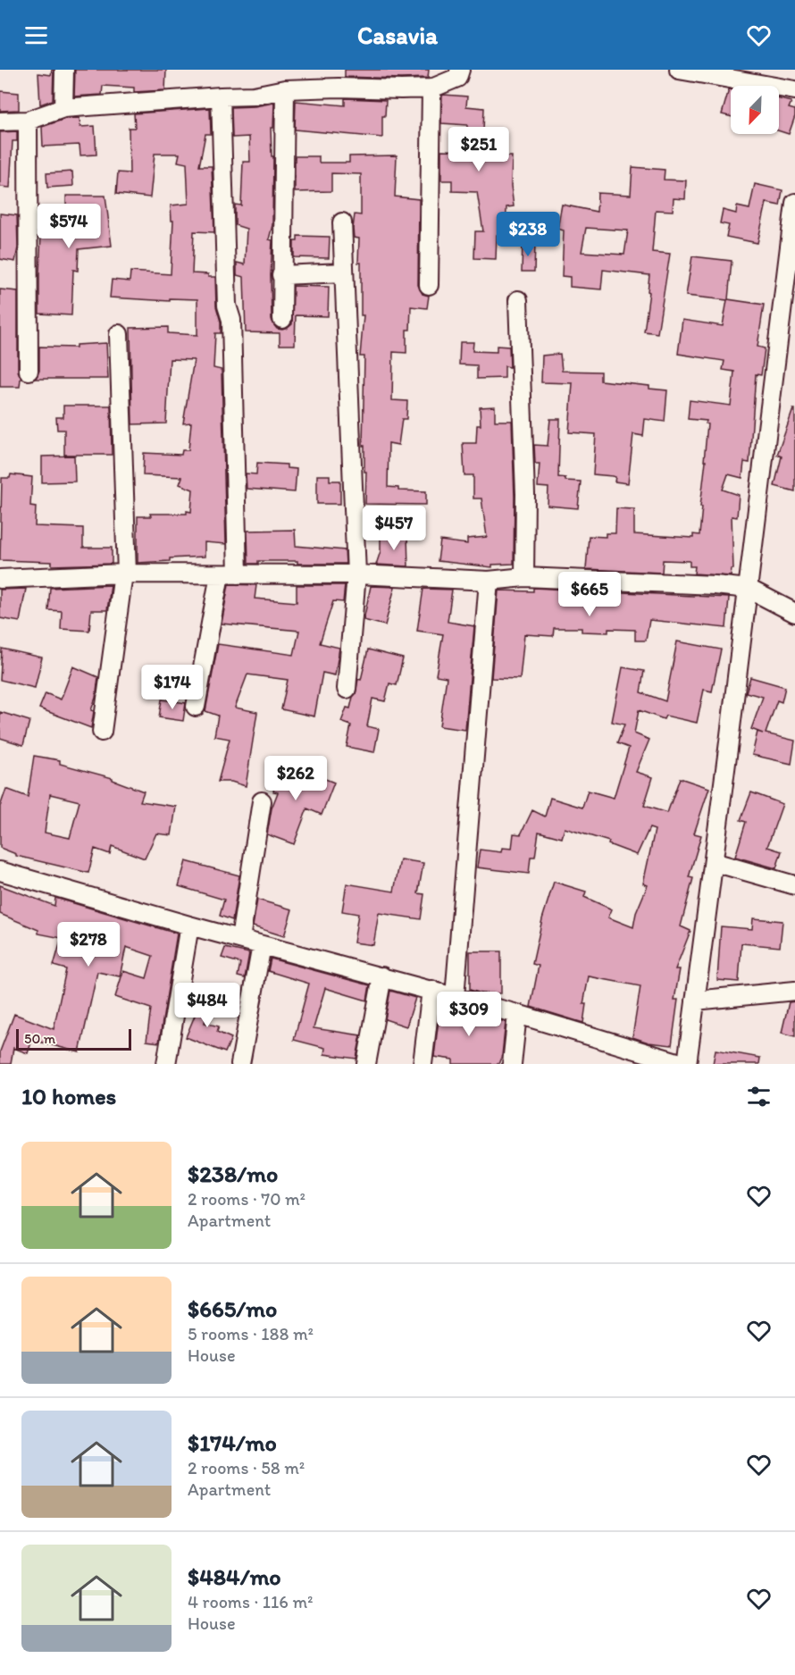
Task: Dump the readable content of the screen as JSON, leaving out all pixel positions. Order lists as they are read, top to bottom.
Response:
{
  "scale_bar": "50 m",
  "north": "bottom left",
  "page": {
    "header": "Casavia",
    "price": [
      "$251",
      "$574",
      "$238",
      "$457",
      "$665",
      "$174",
      "$262",
      "$278",
      "$484",
      "$309"
    ],
    "scale": "50 m",
    "heading": "10 homes",
    "list": [
      {
        "name": "$238/mo",
        "note": "2 rooms · 70 m² · Apartment"
      },
      {
        "name": "$665/mo",
        "note": "5 rooms · 188 m² · House"
      },
      {
        "name": "$174/mo",
        "note": "2 rooms · 58 m² · Apartment"
      },
      {
        "name": "$484/mo",
        "note": "4 rooms · 116 m² · House"
      }
    ]
  }
}
